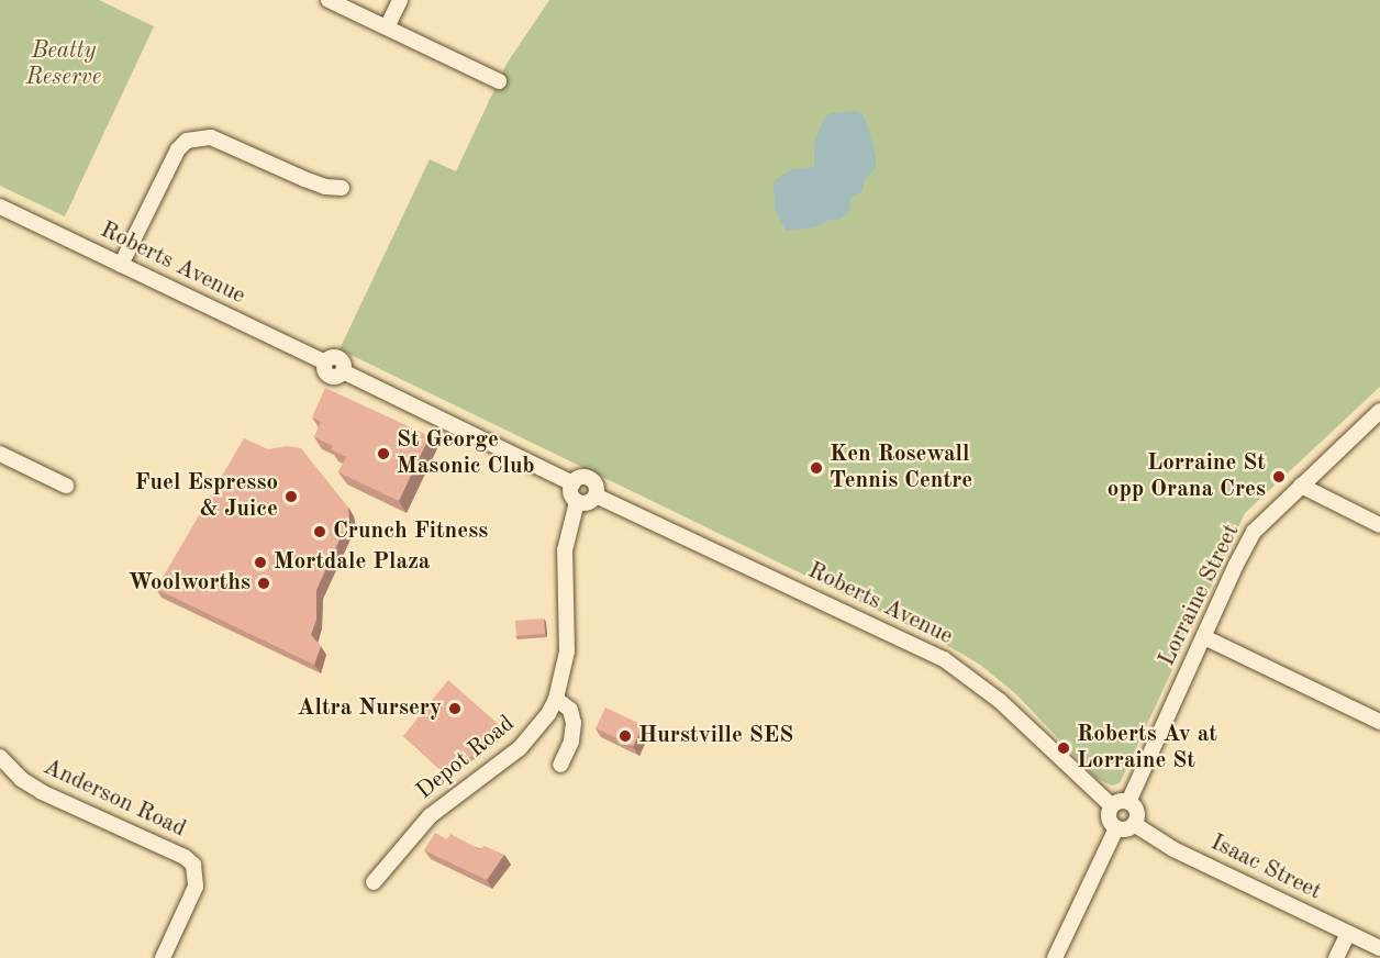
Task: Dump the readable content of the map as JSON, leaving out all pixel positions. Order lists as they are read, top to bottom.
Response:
{
  "streets": {
    "street": [
      "Roberts Avenue",
      "Lorraine Street",
      "Depot Road",
      "Anderson Road",
      "Isaac Street"
    ]
  },
  "crossings": [
    ["Roberts Avenue", "Lorraine Street"],
    ["Roberts Avenue", "Depot Road"],
    ["Roberts Avenue", "Isaac Street"],
    ["Lorraine Street", "Isaac Street"]
  ],
  "parks": ["Beatty Reserve"],
  "places": [
    "St George Masonic Club",
    "Ken Rosewall Tennis Centre",
    "Lorraine St opp Orana Cres",
    "Fuel Espresso & Juice",
    "Crunch Fitness",
    "Mortdale Plaza",
    "Woolworths",
    "Altra Nursery",
    "Hurstville SES",
    "Roberts Av at Lorraine St"
  ]
}
